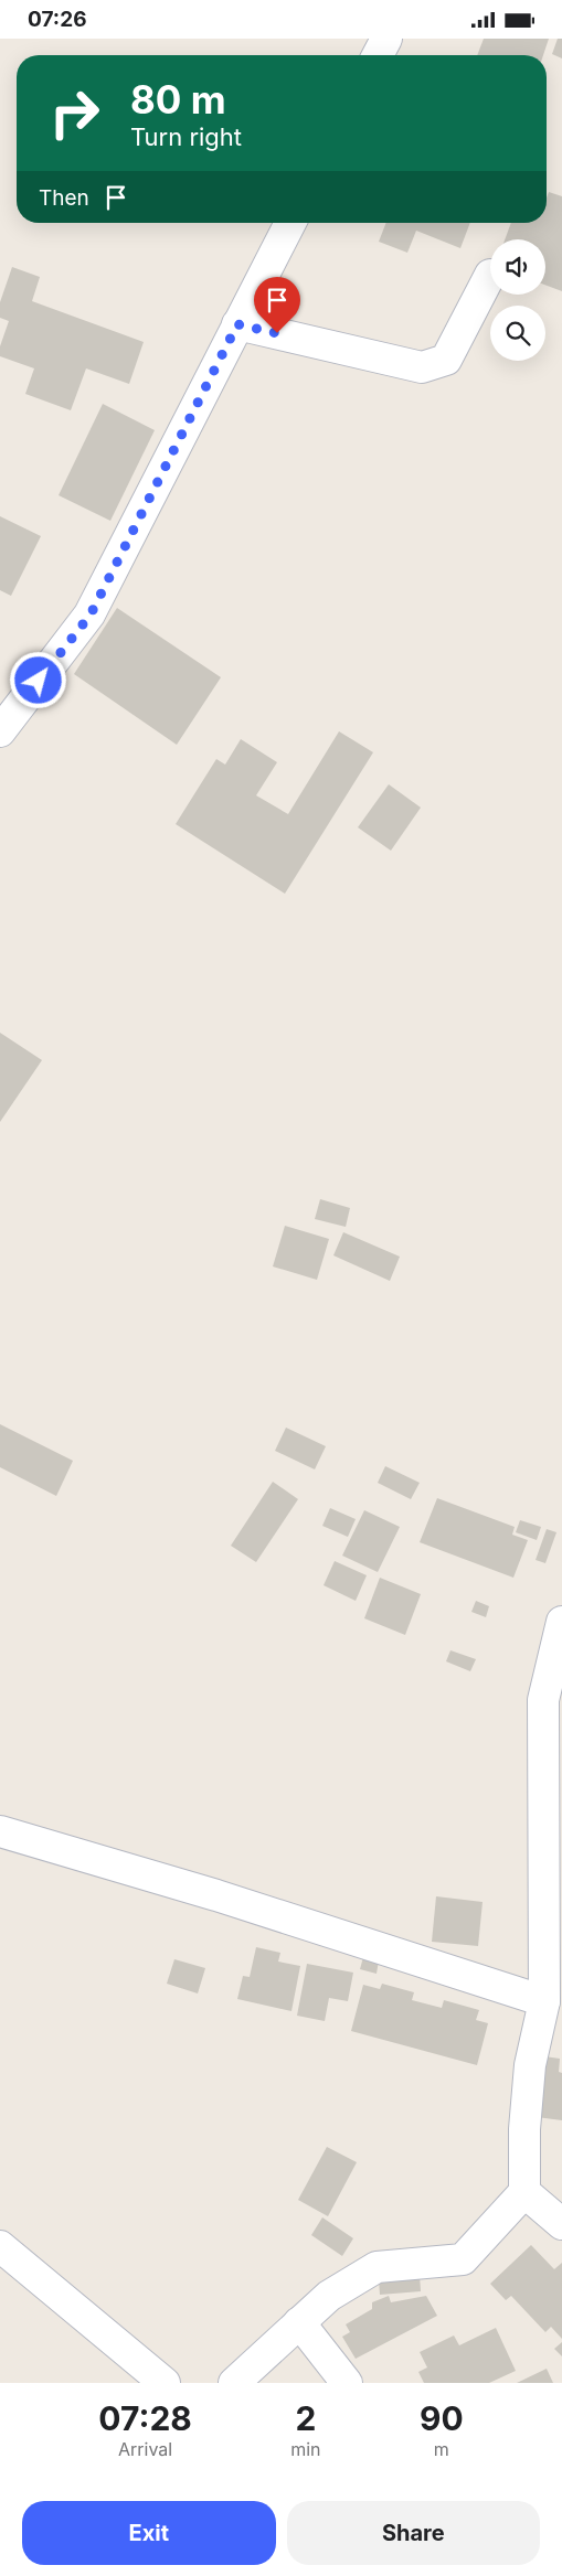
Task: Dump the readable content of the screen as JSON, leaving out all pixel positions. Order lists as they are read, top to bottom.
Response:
{
  "page": {
    "status": "07:26",
    "turn": ["80 m", "Turn right"],
    "then": "Then",
    "eta": [
      "07:28",
      "Arrival",
      "2",
      "min",
      "90",
      "m"
    ],
    "buttons": ["Exit", "Share"]
  }
}
